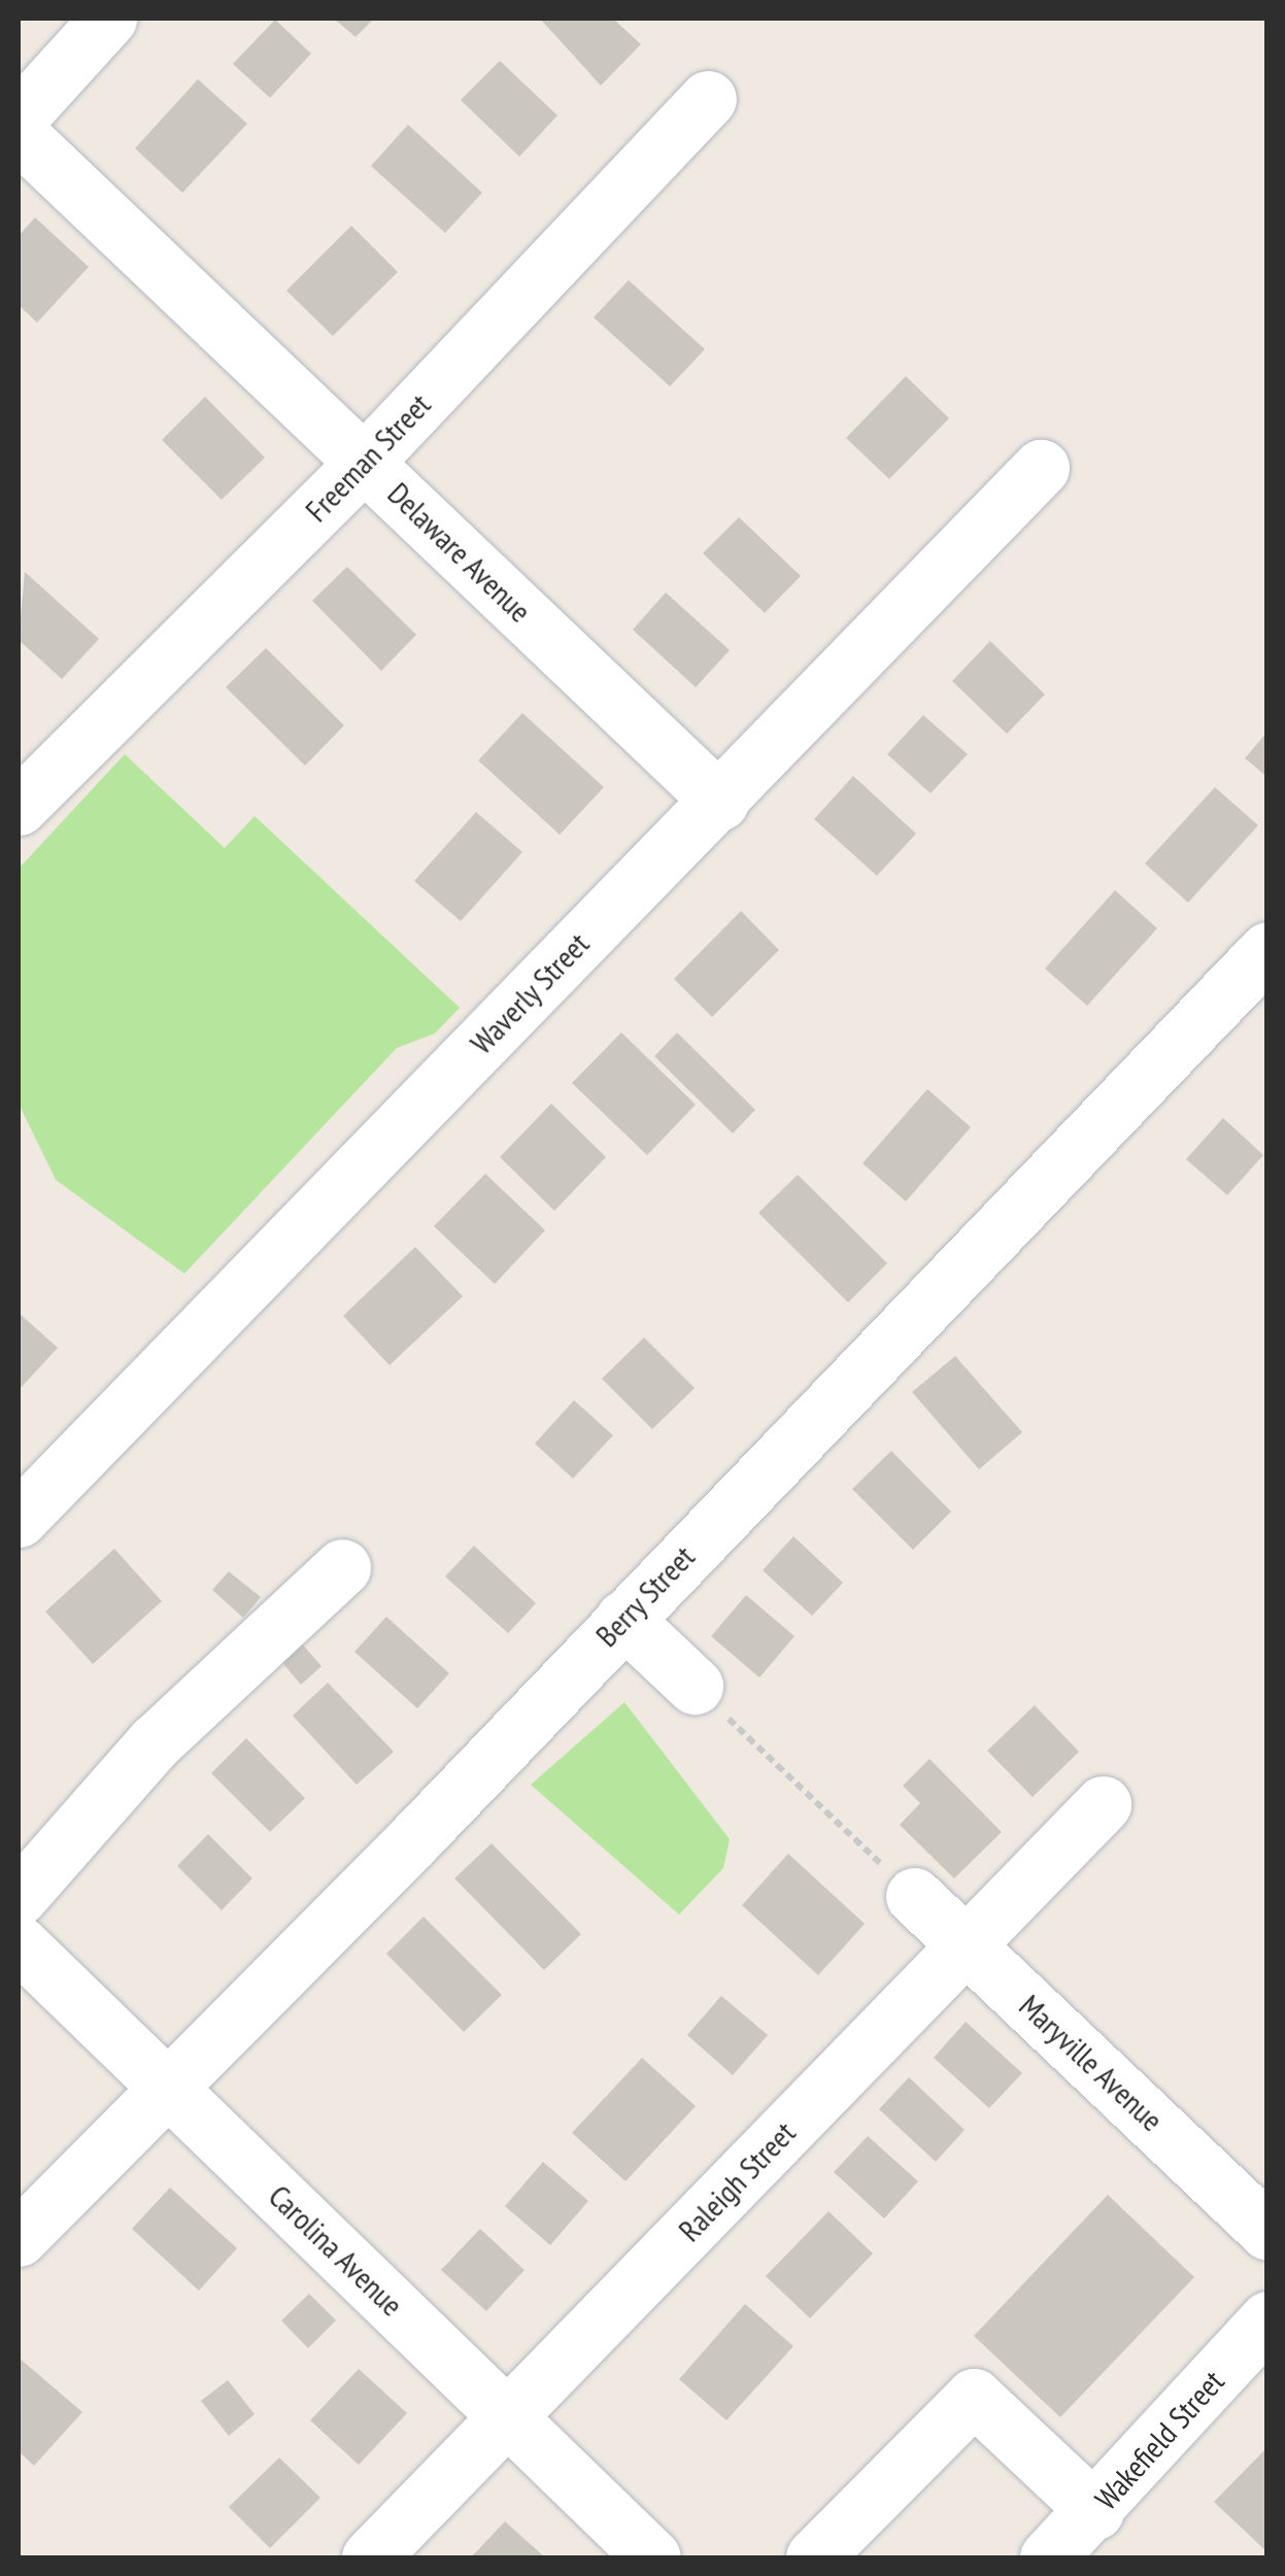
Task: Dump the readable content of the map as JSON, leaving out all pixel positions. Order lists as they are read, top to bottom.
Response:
{
  "streets": {
    "street": [
      "Freeman Street",
      "Delaware Avenue",
      "Waverly Street",
      "Berry Street",
      "Maryville Avenue",
      "Raleigh Street",
      "Carolina Avenue",
      "Wakefield Street"
    ]
  },
  "crossings": [
    ["Freeman Street", "Delaware Avenue"],
    ["Delaware Avenue", "Waverly Street"],
    ["Berry Street", "Carolina Avenue"],
    ["Maryville Avenue", "Raleigh Street"],
    ["Raleigh Street", "Carolina Avenue"]
  ]
}
